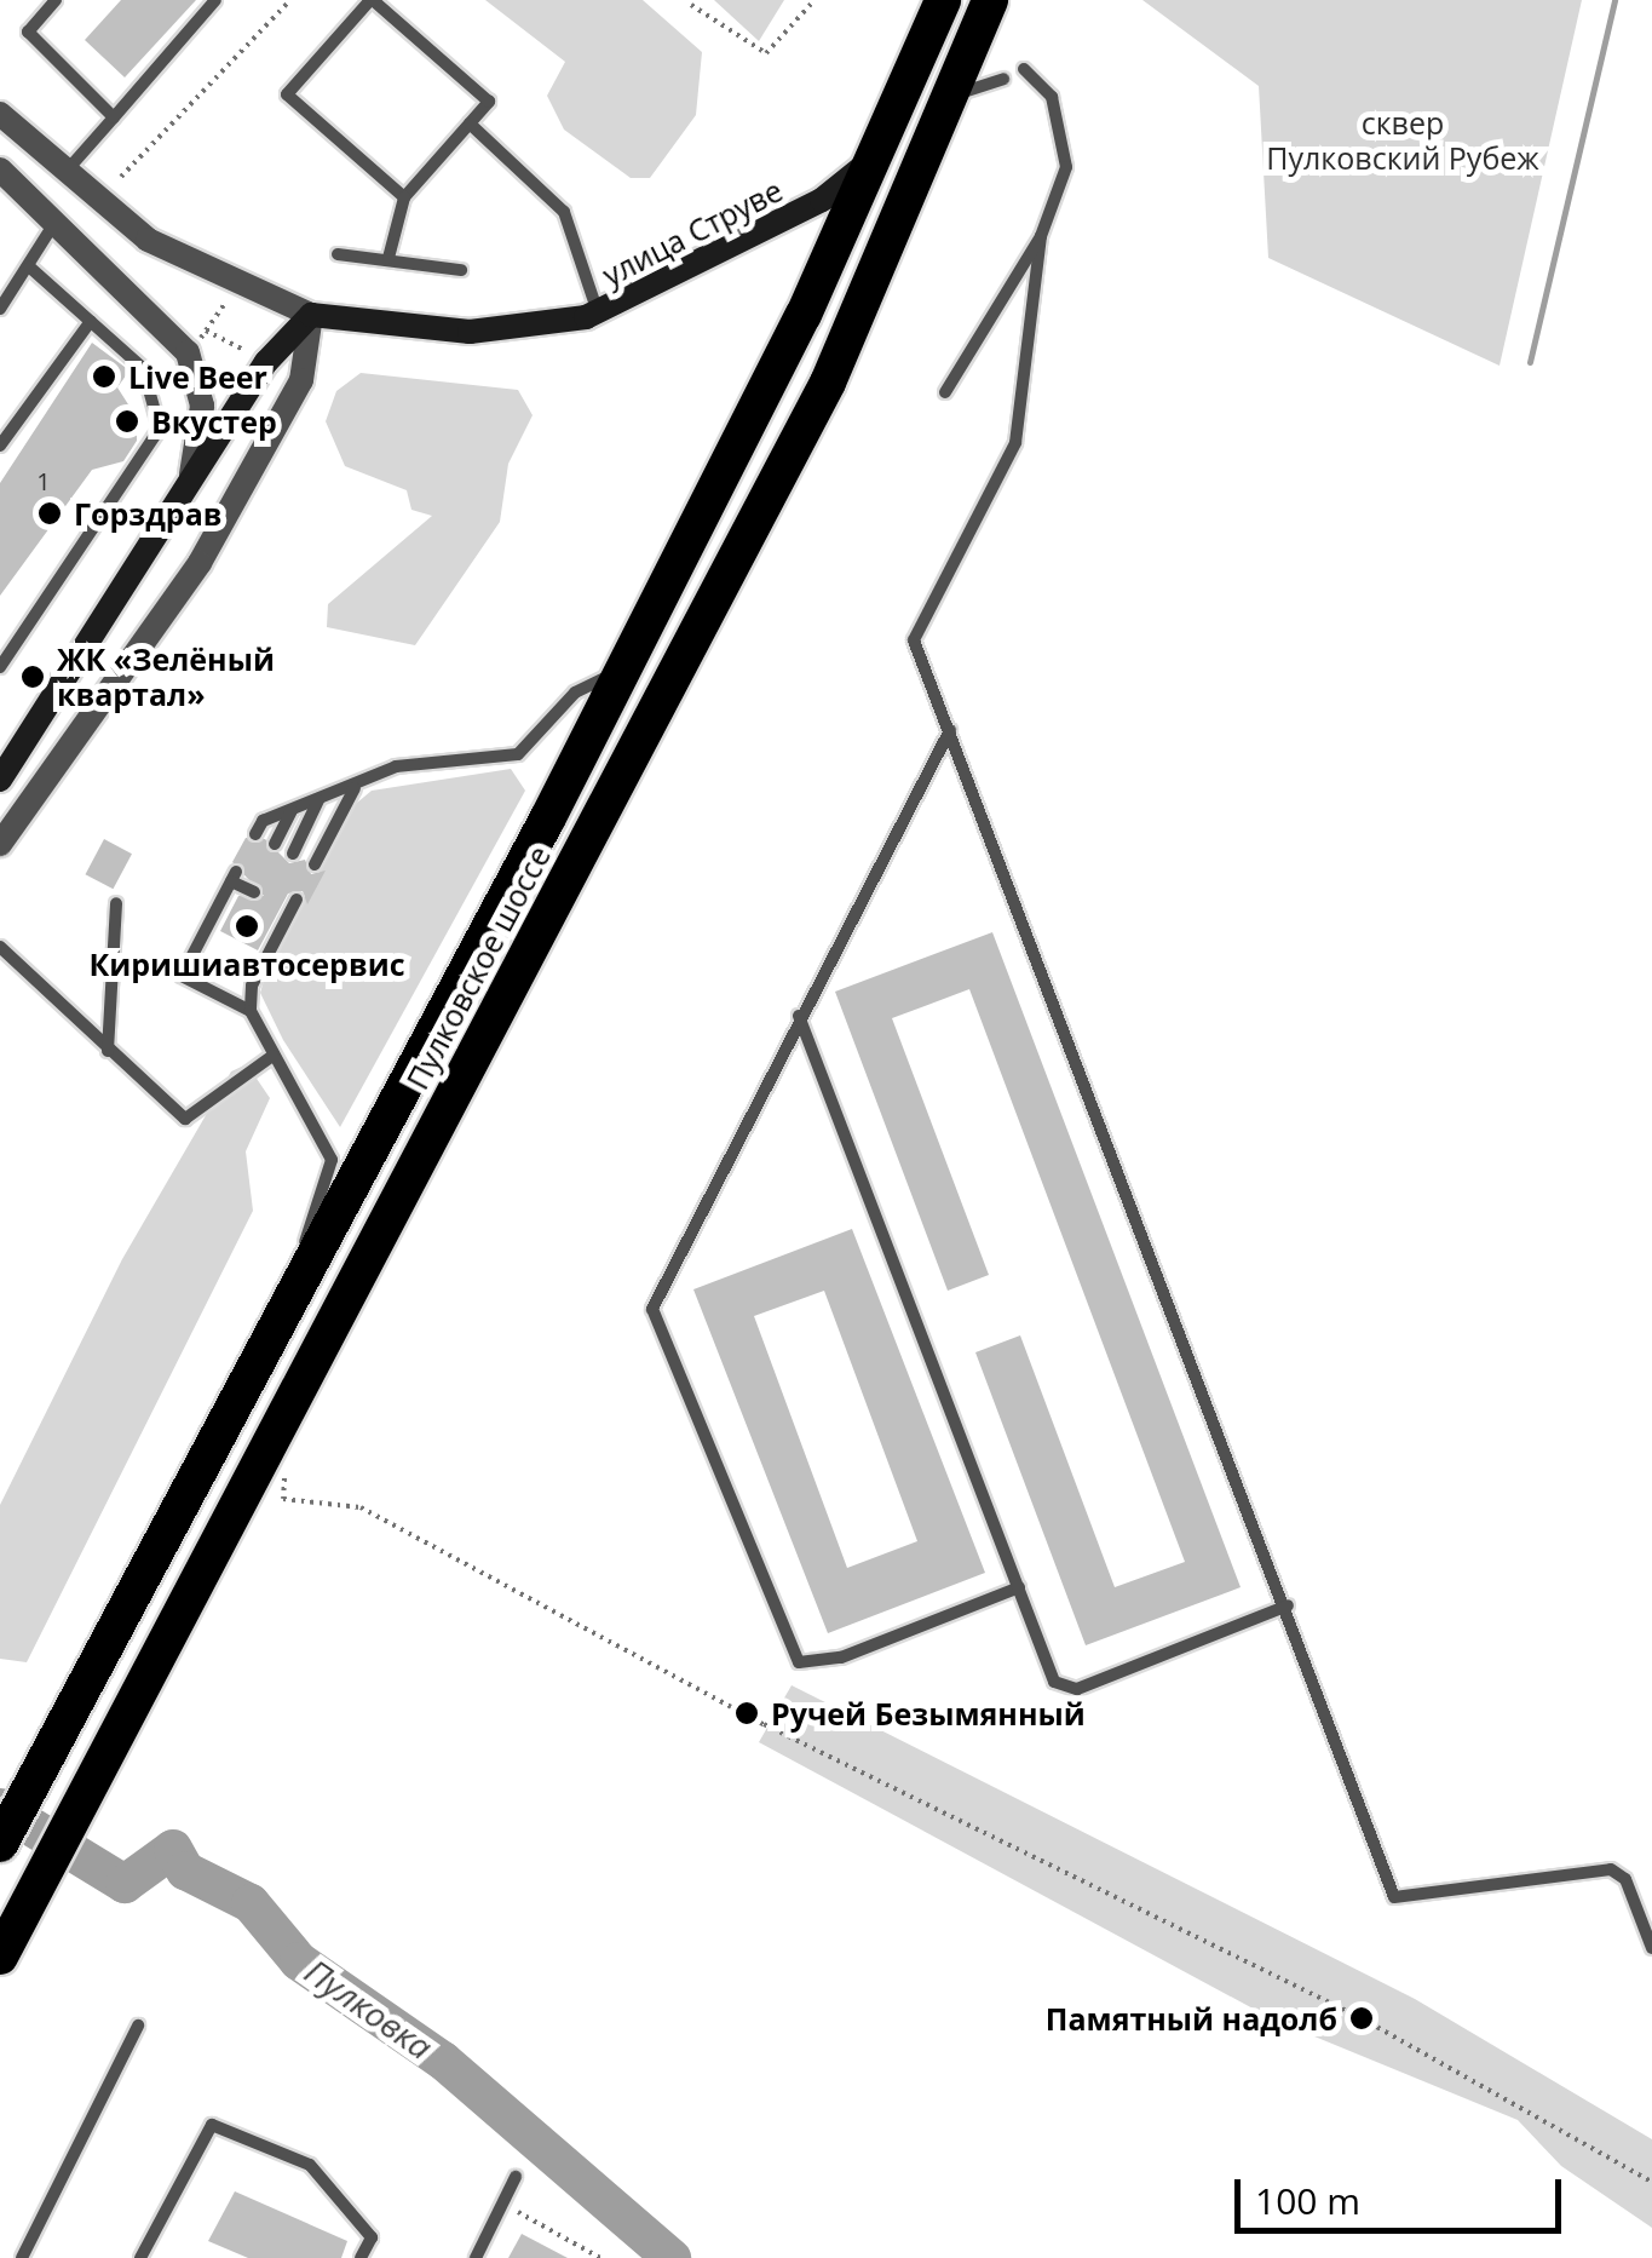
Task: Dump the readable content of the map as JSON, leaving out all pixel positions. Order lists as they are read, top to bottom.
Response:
{
  "streets": {
    "highway": ["Пулковское шоссе"],
    "street": ["улица Струве"]
  },
  "crossings": [
    ["улица Струве", "Пулковское шоссе"]
  ],
  "water": ["Пулковка"],
  "parks": ["сквер Пулковский Рубеж"],
  "places": [
    "Live Beer",
    "Вкустер",
    "Горздрав",
    "ЖК «Зелёный квартал»",
    "Киришиавтосервис",
    "Ручей Безымянный",
    "Памятный надолб"
  ],
  "house_numbers": ["1"],
  "scale_bar": "100 m"
}
